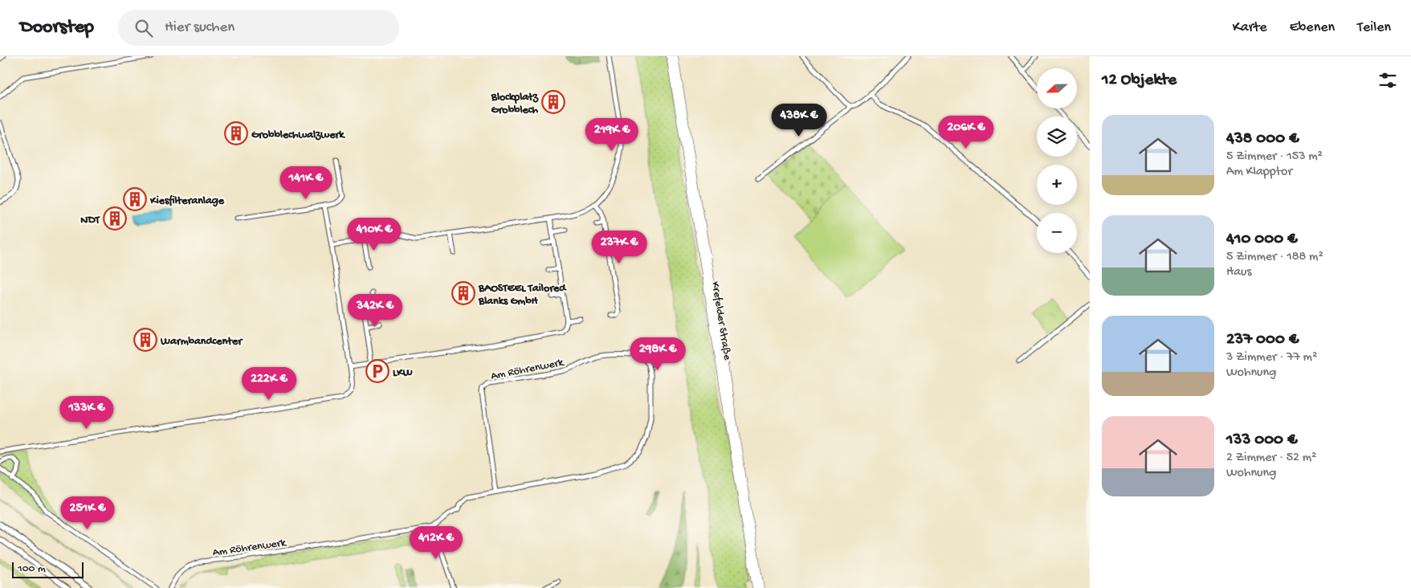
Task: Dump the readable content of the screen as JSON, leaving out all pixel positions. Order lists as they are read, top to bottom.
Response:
{
  "streets": {
    "main road": ["Krefelder Straße"],
    "street": ["Am Röhrenwerk"]
  },
  "places": {
    "building": [
      "Blockplatz Grobblech",
      "Grobblechwalzwerk",
      "Kiesfilteranlage",
      "NDT",
      "BAOSTEEL Tailored Blanks GmbH",
      "Warmbandcenter"
    ],
    "parking": ["LKW"]
  },
  "scale_bar": "100 m",
  "north": "left",
  "page": {
    "header": "Doorstep",
    "search": "Hier suchen",
    "nav": ["Karte", "Ebenen", "Teilen"],
    "heading": "12 Objekte",
    "map_buttons": ["+", "−"],
    "price": [
      "438K €",
      "206K €",
      "219K €",
      "141K €",
      "410K €",
      "237K €",
      "342K €",
      "298K €",
      "222K €",
      "133K €",
      "251K €",
      "412K €"
    ],
    "list": [
      {
        "name": "438 000 €",
        "note": "5 Zimmer · 153 m² · Am Klapptor"
      },
      {
        "name": "410 000 €",
        "note": "5 Zimmer · 188 m² · Haus"
      },
      {
        "name": "237 000 €",
        "note": "3 Zimmer · 77 m² · Wohnung"
      },
      {
        "name": "133 000 €",
        "note": "2 Zimmer · 52 m² · Wohnung"
      }
    ],
    "scale": "100 m"
  }
}
